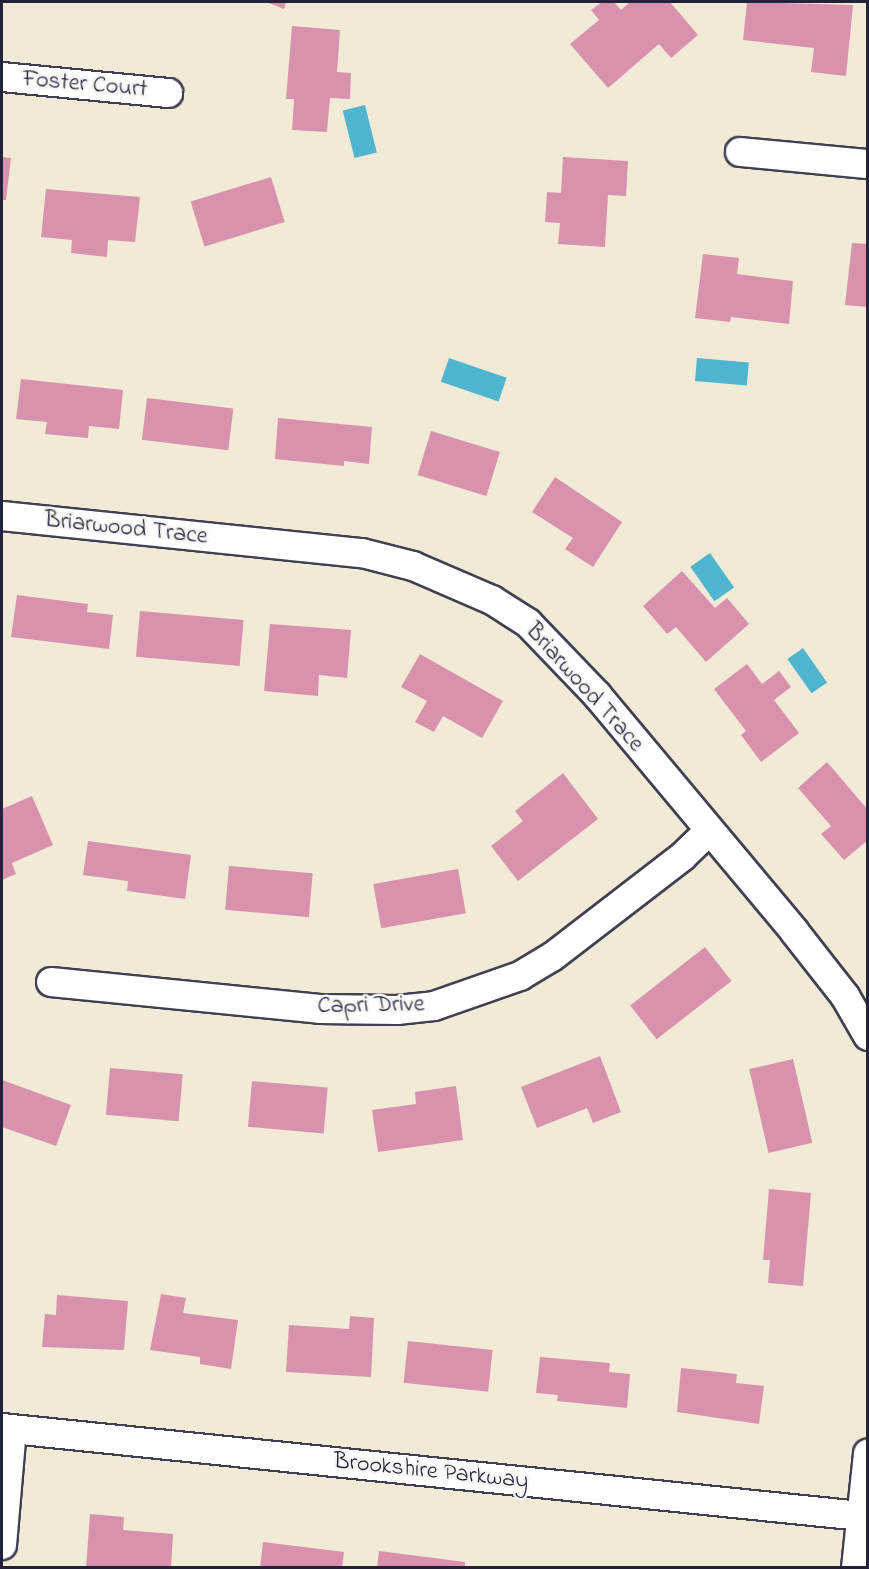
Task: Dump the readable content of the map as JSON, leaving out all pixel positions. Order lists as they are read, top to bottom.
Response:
{
  "streets": {
    "street": [
      "Foster Court",
      "Briarwood Trace",
      "Capri Drive",
      "Brookshire Parkway"
    ]
  },
  "crossings": [
    ["Briarwood Trace", "Capri Drive"]
  ]
}
